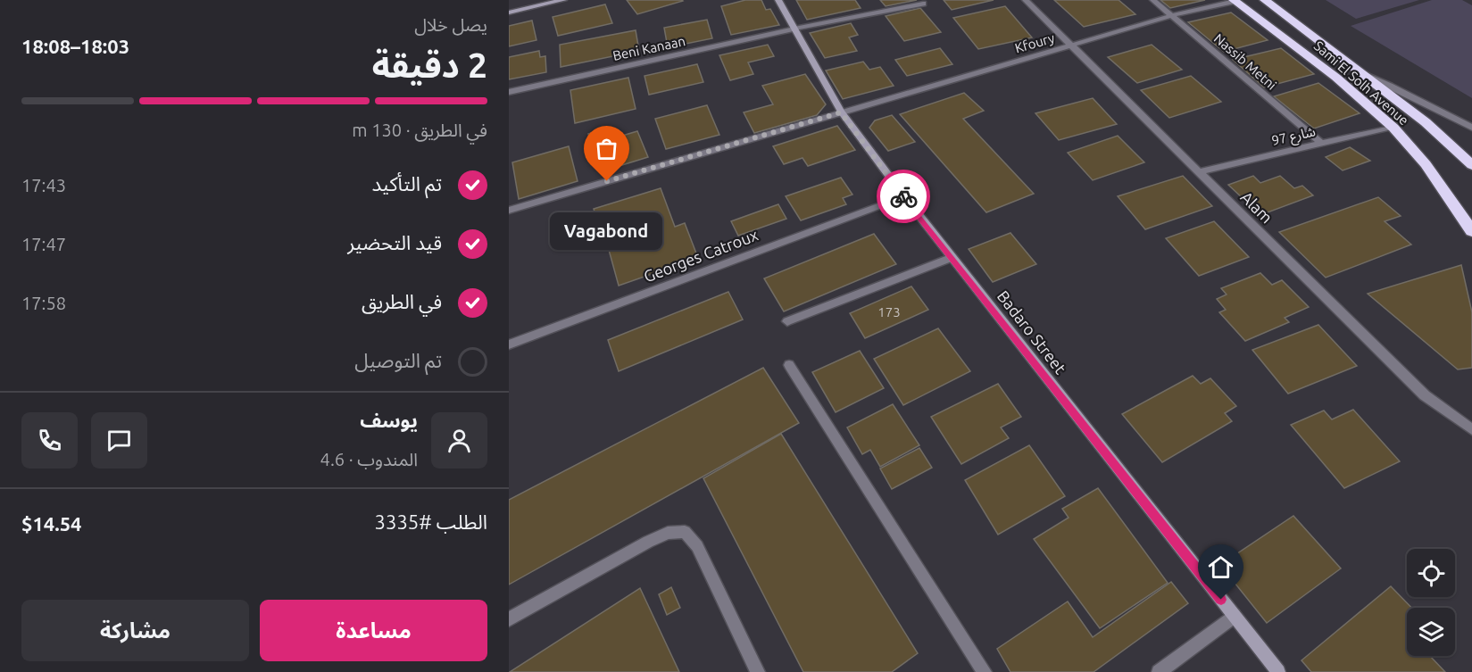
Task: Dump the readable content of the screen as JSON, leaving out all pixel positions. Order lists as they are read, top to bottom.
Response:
{
  "streets": {
    "highway": ["Sami El Solh Avenue"],
    "street": [
      "Kfoury",
      "Beni Kanaan",
      "Nassib Metni",
      "شارع 97",
      "Alam",
      "Georges Catroux",
      "Badaro Street"
    ]
  },
  "crossings": [
    ["Kfoury", "Nassib Metni"],
    ["Kfoury", "Sami El Solh Avenue"],
    ["Kfoury", "Alam"],
    ["Kfoury", "Badaro Street"],
    ["Beni Kanaan", "Badaro Street"],
    ["Nassib Metni", "شارع 97"],
    ["Sami El Solh Avenue", "شارع 97"],
    ["شارع 97", "Alam"],
    ["Georges Catroux", "Badaro Street"]
  ],
  "places": ["Vagabond"],
  "house_numbers": ["173"],
  "page": {
    "heading": ["2 دقيقة", "يصل خلال", "18:03–18:08"],
    "panel": [
      "يوسف",
      "المندوب · 4.6",
      "الطلب #3335",
      "$14.54"
    ],
    "bar": "في الطريق · 130 m",
    "list": [
      ["تم التأكيد", "17:43"],
      ["قيد التحضير", "17:47"],
      ["في الطريق", "17:58"],
      "تم التوصيل"
    ],
    "bubble": "Vagabond",
    "buttons": ["مساعدة", "مشاركة"]
  }
}
